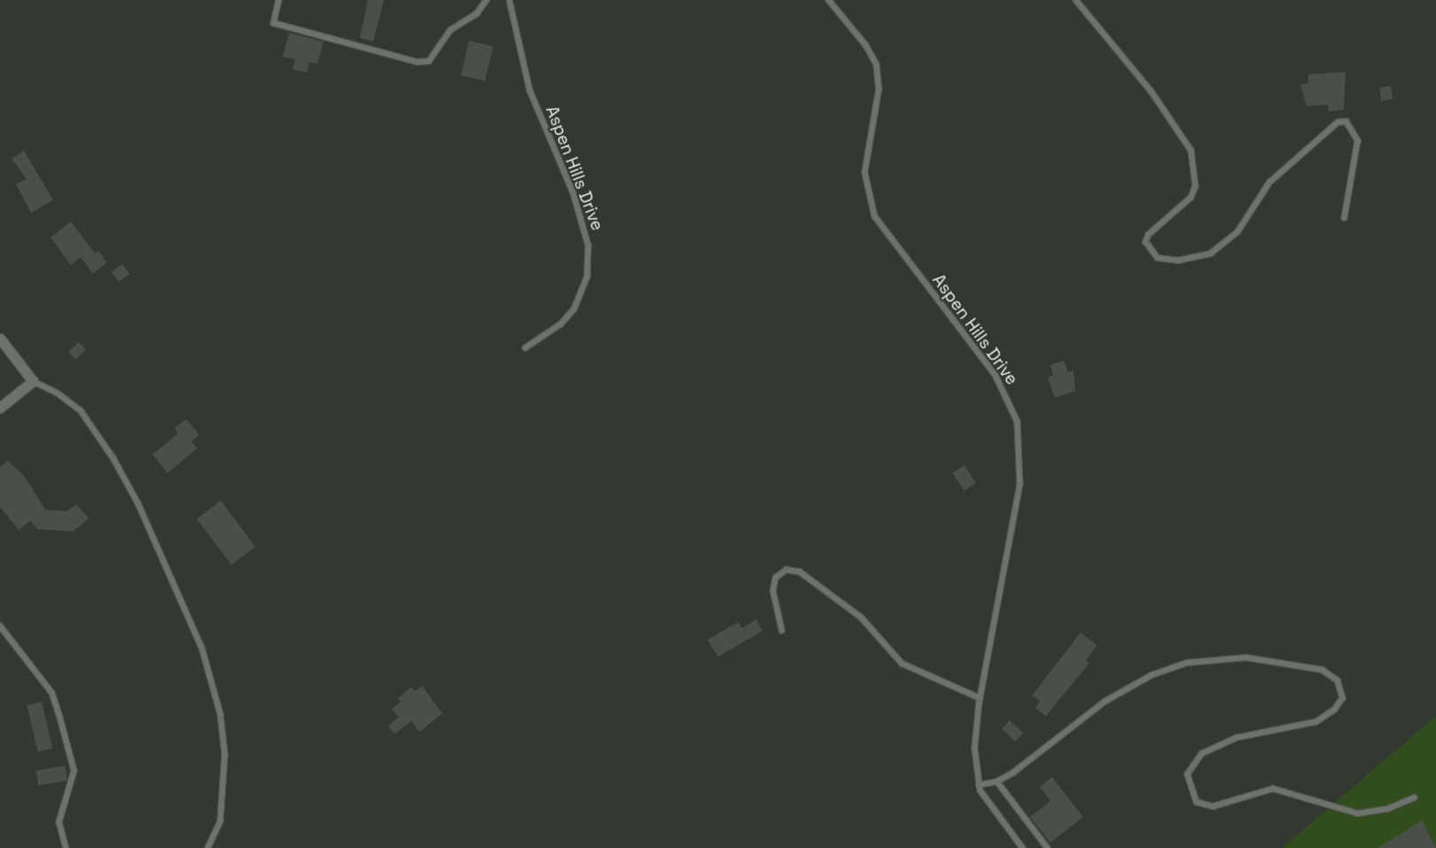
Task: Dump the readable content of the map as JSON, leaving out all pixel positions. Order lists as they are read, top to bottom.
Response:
{
  "streets": {
    "lane": ["Aspen Hills Drive"]
  }
}
